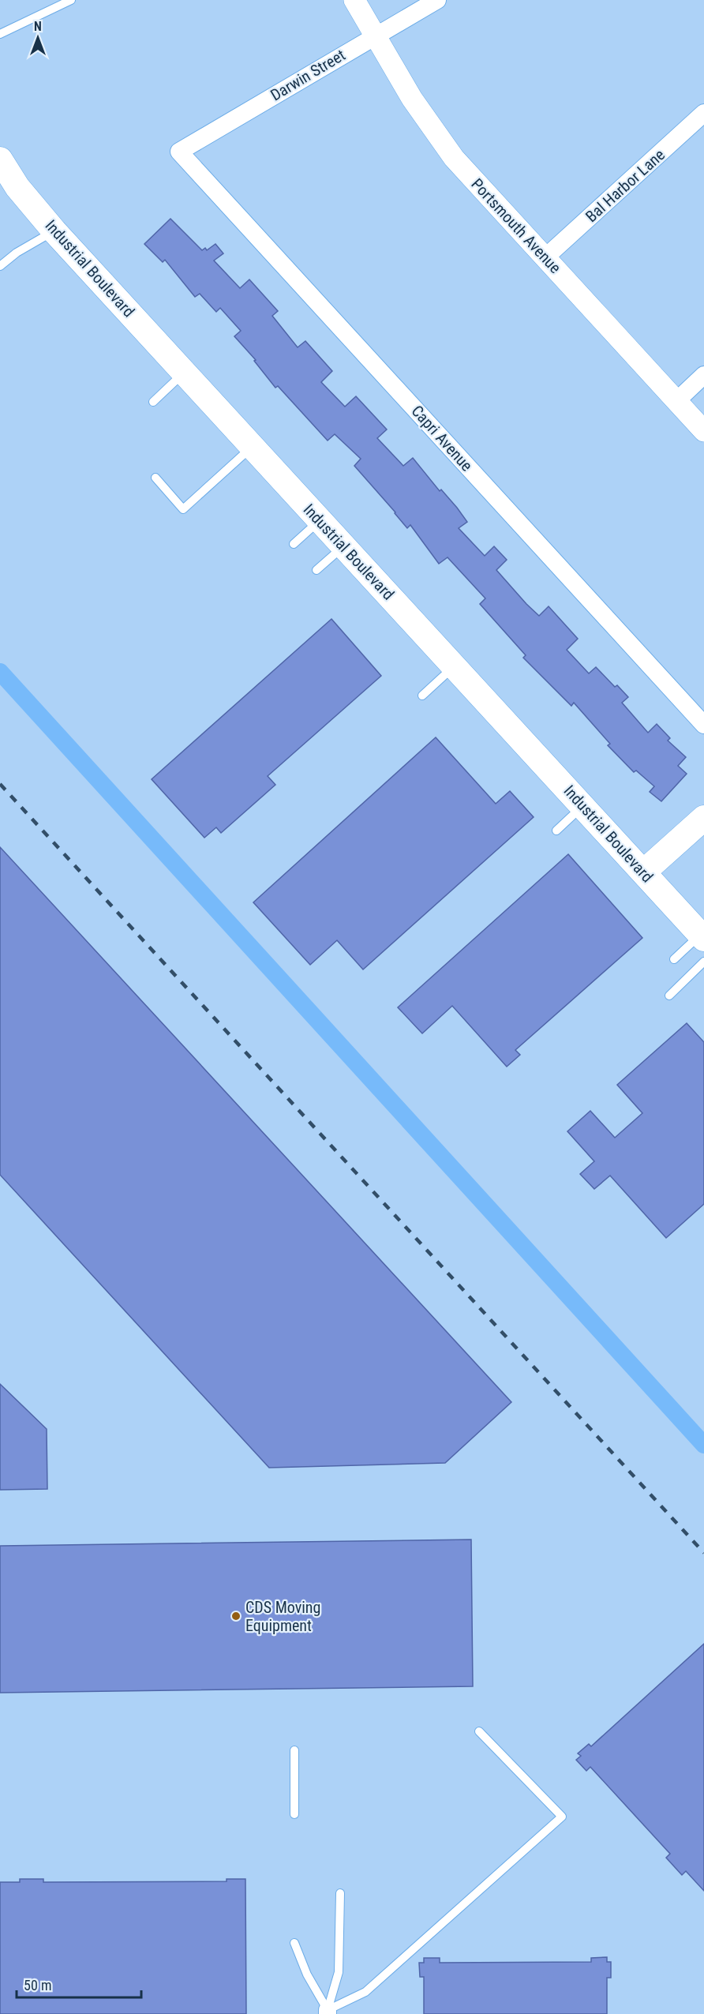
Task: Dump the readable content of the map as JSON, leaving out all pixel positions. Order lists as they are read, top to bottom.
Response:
{
  "streets": {
    "main road": ["Industrial Boulevard"],
    "street": [
      "Darwin Street",
      "Bal Harbor Lane",
      "Portsmouth Avenue",
      "Capri Avenue"
    ]
  },
  "crossings": [
    ["Darwin Street", "Portsmouth Avenue"],
    ["Darwin Street", "Capri Avenue"],
    ["Bal Harbor Lane", "Portsmouth Avenue"]
  ],
  "places": ["CDS Moving Equipment"],
  "scale_bar": "50 m",
  "north": "top"
}
